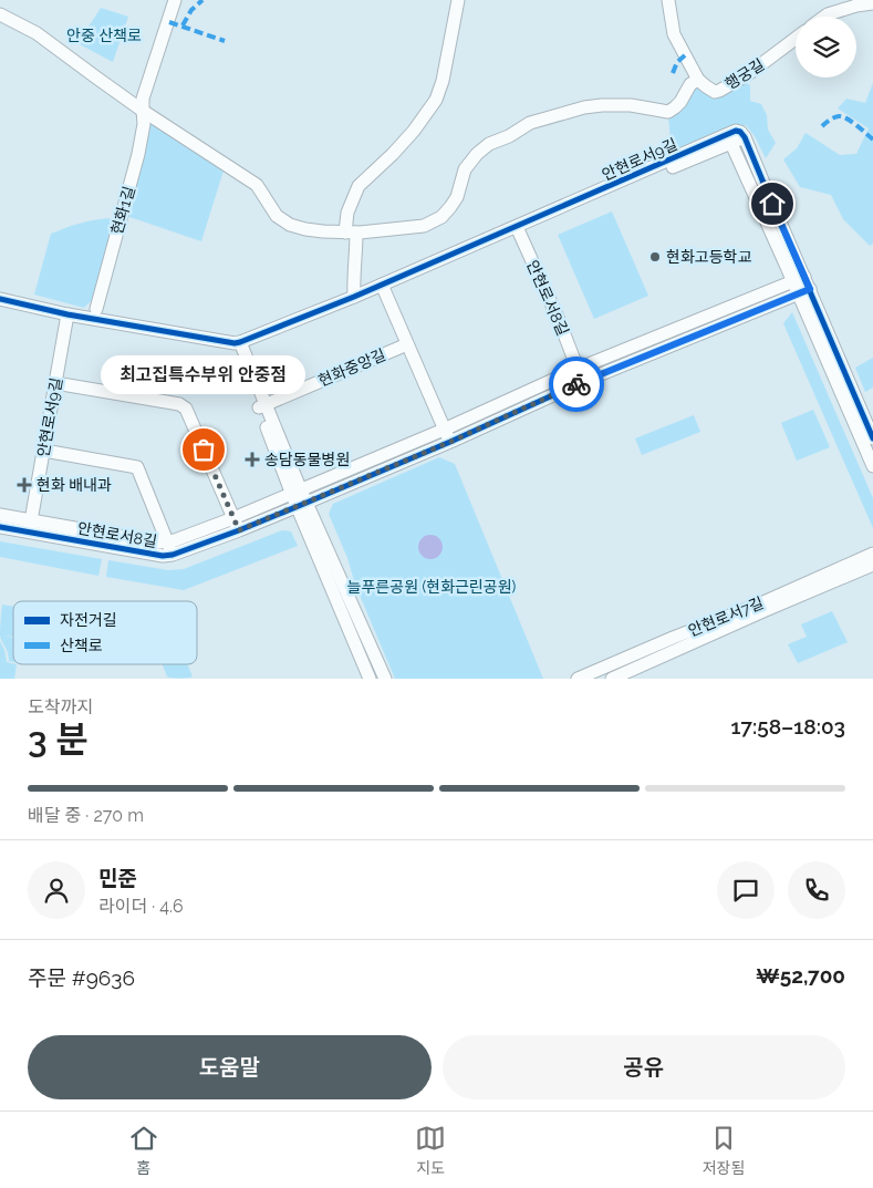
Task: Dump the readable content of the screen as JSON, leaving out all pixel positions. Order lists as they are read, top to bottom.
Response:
{
  "streets": {
    "street": [
      "행궁길",
      "안현로서9길",
      "현화1길",
      "안현로서8길",
      "현화중앙길",
      "안현로서7길"
    ]
  },
  "crossings": [
    ["안현로서9길", "안현로서8길"]
  ],
  "parks": ["안중 산책로", "늘푸른공원 (현화근린공원)"],
  "places": {
    "other": ["현화고등학교", "최고집특수부위 안중점"],
    "health": ["송담동물병원", "현화 배내과"]
  },
  "legend": ["자전거길", "산책로"],
  "page": {
    "bubble": "최고집특수부위 안중점",
    "heading": ["3 분", "도착까지", "17:58–18:03"],
    "panel": [
      "민준",
      "라이더 · 4.6",
      "주문 #9636",
      "₩52,700"
    ],
    "bar": "배달 중 · 270 m",
    "buttons": ["도움말", "공유"],
    "tabs": ["홈", "지도", "저장됨"]
  }
}
